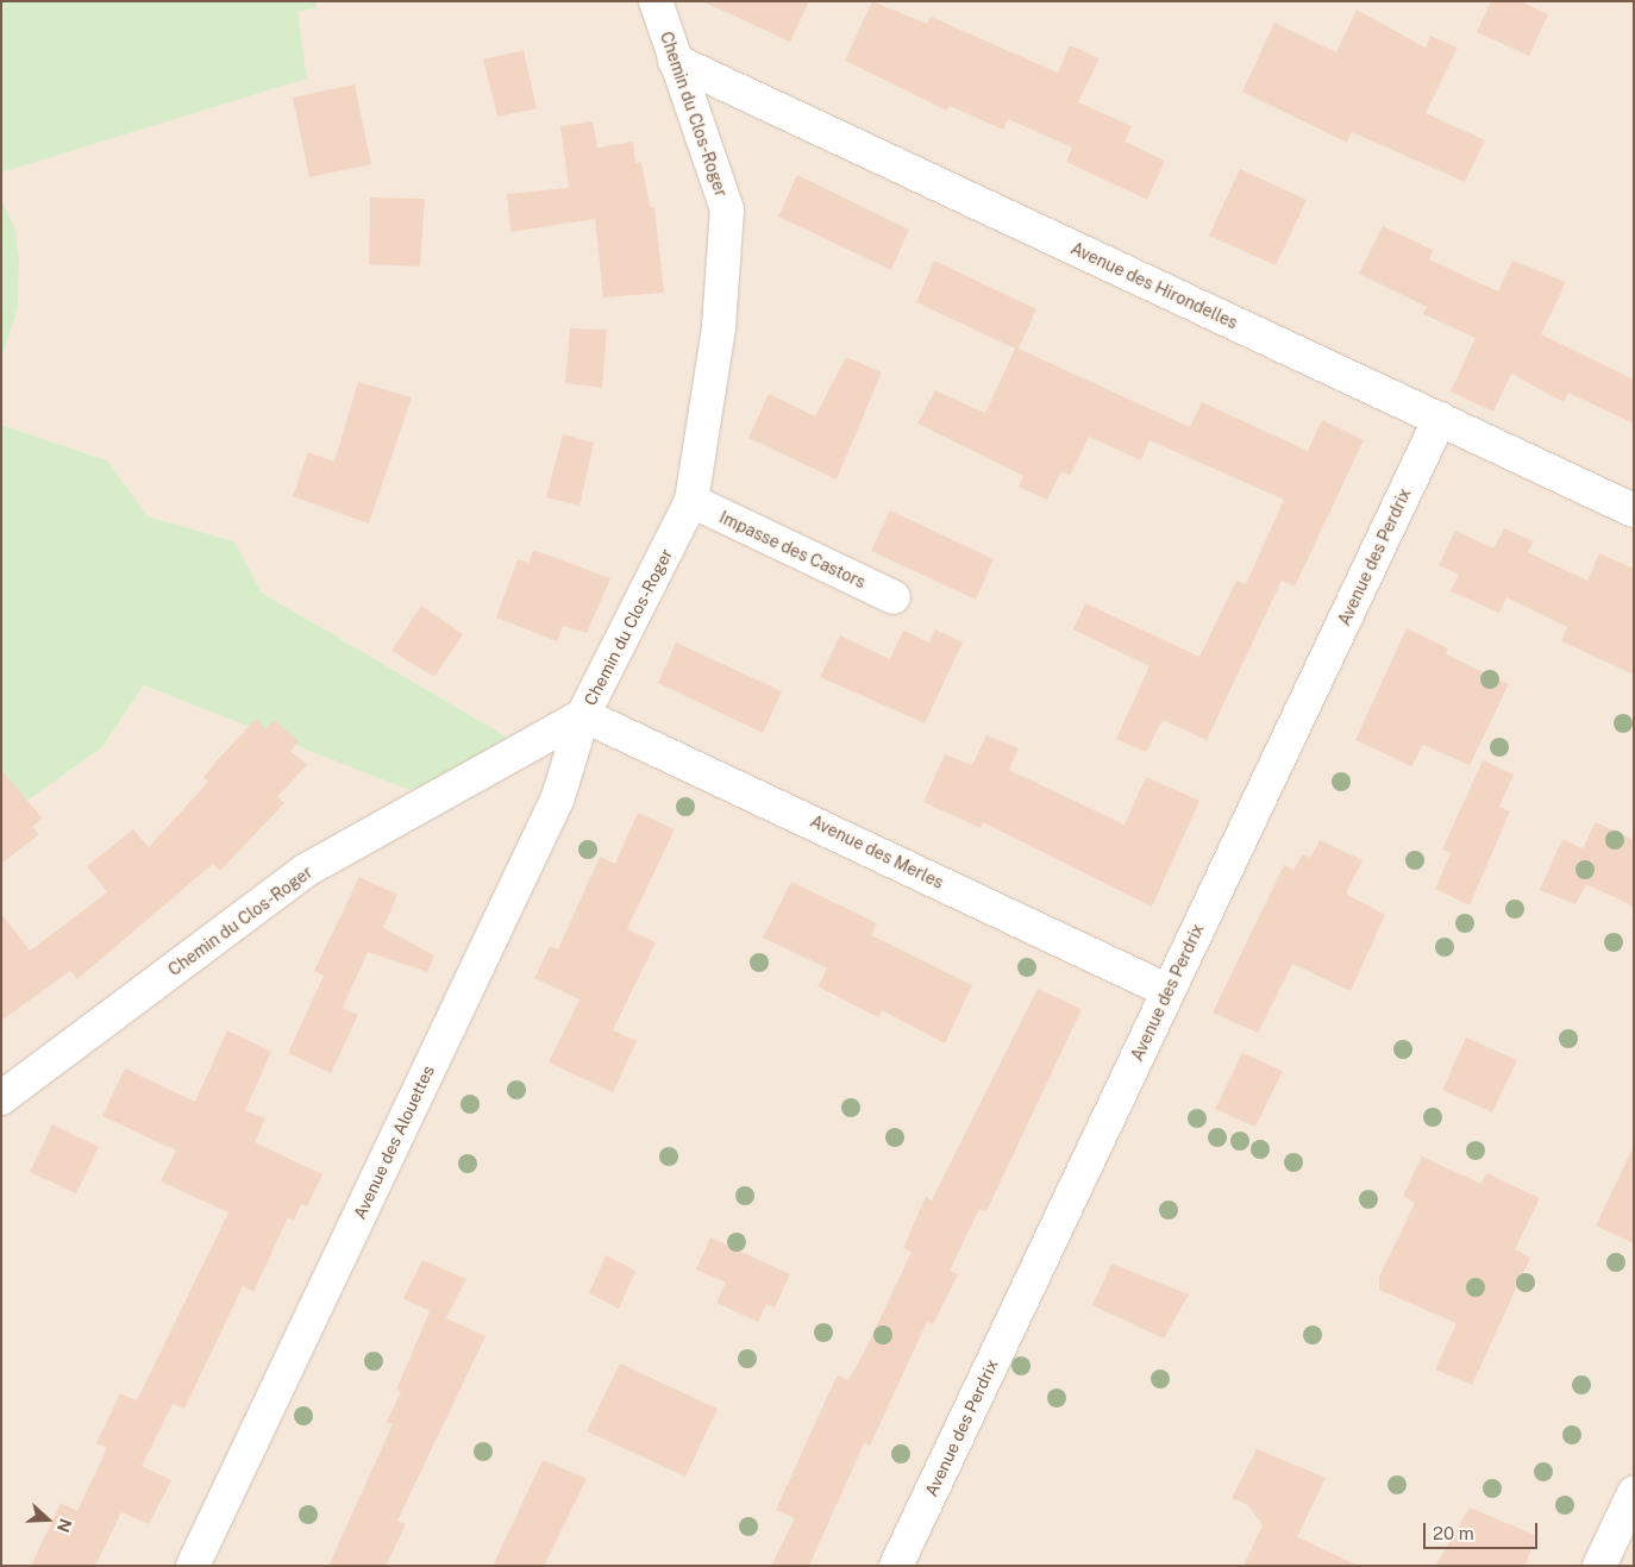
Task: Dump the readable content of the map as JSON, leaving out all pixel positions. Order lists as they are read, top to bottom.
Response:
{
  "streets": {
    "street": [
      "Chemin du Clos-Roger",
      "Avenue des Hirondelles",
      "Impasse des Castors",
      "Avenue des Perdrix",
      "Avenue des Merles",
      "Avenue des Alouettes"
    ]
  },
  "crossings": [
    ["Chemin du Clos-Roger", "Avenue des Hirondelles"],
    ["Chemin du Clos-Roger", "Impasse des Castors"],
    ["Chemin du Clos-Roger", "Avenue des Merles"],
    ["Chemin du Clos-Roger", "Avenue des Alouettes"],
    ["Avenue des Hirondelles", "Avenue des Perdrix"],
    ["Avenue des Perdrix", "Avenue des Merles"],
    ["Avenue des Merles", "Avenue des Alouettes"]
  ],
  "scale_bar": "20 m",
  "north": "right"
}
